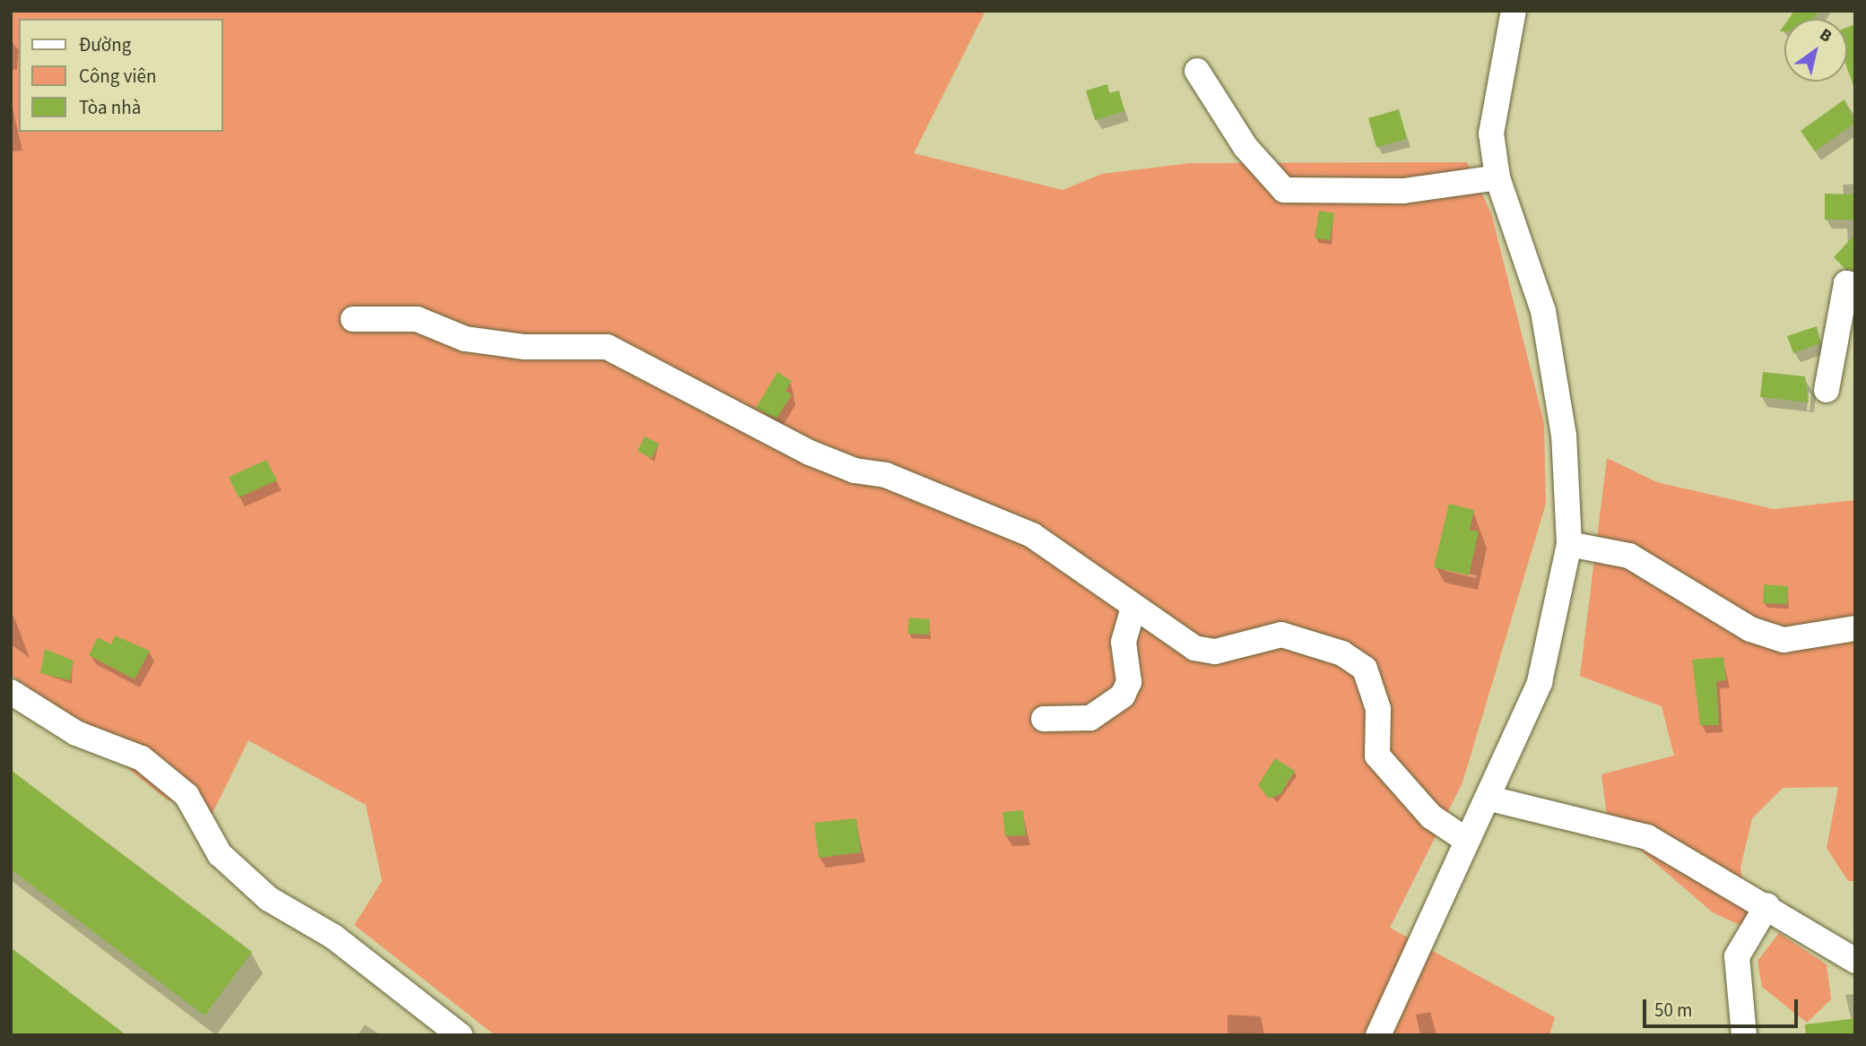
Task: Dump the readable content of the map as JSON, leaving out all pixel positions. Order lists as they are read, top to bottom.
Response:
{
  "legend": ["Đường", "Công viên", "Tòa nhà"],
  "scale_bar": "50 m",
  "north": "top right"
}
